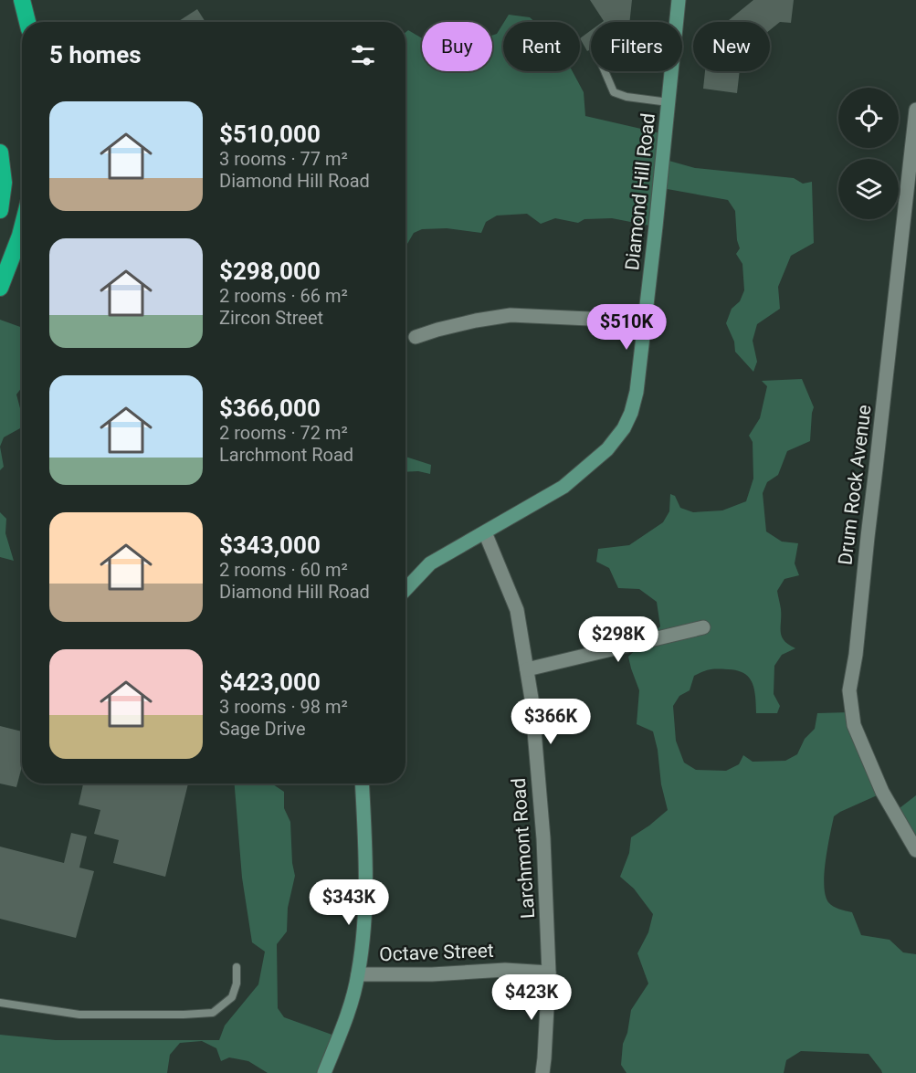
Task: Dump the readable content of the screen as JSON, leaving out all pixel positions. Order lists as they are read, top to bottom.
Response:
{
  "streets": {
    "street": [
      "Diamond Hill Road",
      "Drum Rock Avenue",
      "Larchmont Road",
      "Octave Street"
    ]
  },
  "crossings": [
    ["Diamond Hill Road", "Larchmont Road"],
    ["Larchmont Road", "Octave Street"]
  ],
  "page": {
    "chip": [
      "Buy",
      "Rent",
      "Filters",
      "New"
    ],
    "heading": "5 homes",
    "list": [
      {
        "name": "$510,000",
        "note": "3 rooms · 77 m² · Diamond Hill Road"
      },
      {
        "name": "$298,000",
        "note": "2 rooms · 66 m² · Zircon Street"
      },
      {
        "name": "$366,000",
        "note": "2 rooms · 72 m² · Larchmont Road"
      },
      {
        "name": "$343,000",
        "note": "2 rooms · 60 m² · Diamond Hill Road"
      },
      {
        "name": "$423,000",
        "note": "3 rooms · 98 m² · Sage Drive"
      }
    ],
    "price": [
      "$510K",
      "$298K",
      "$366K",
      "$343K",
      "$423K"
    ]
  }
}
